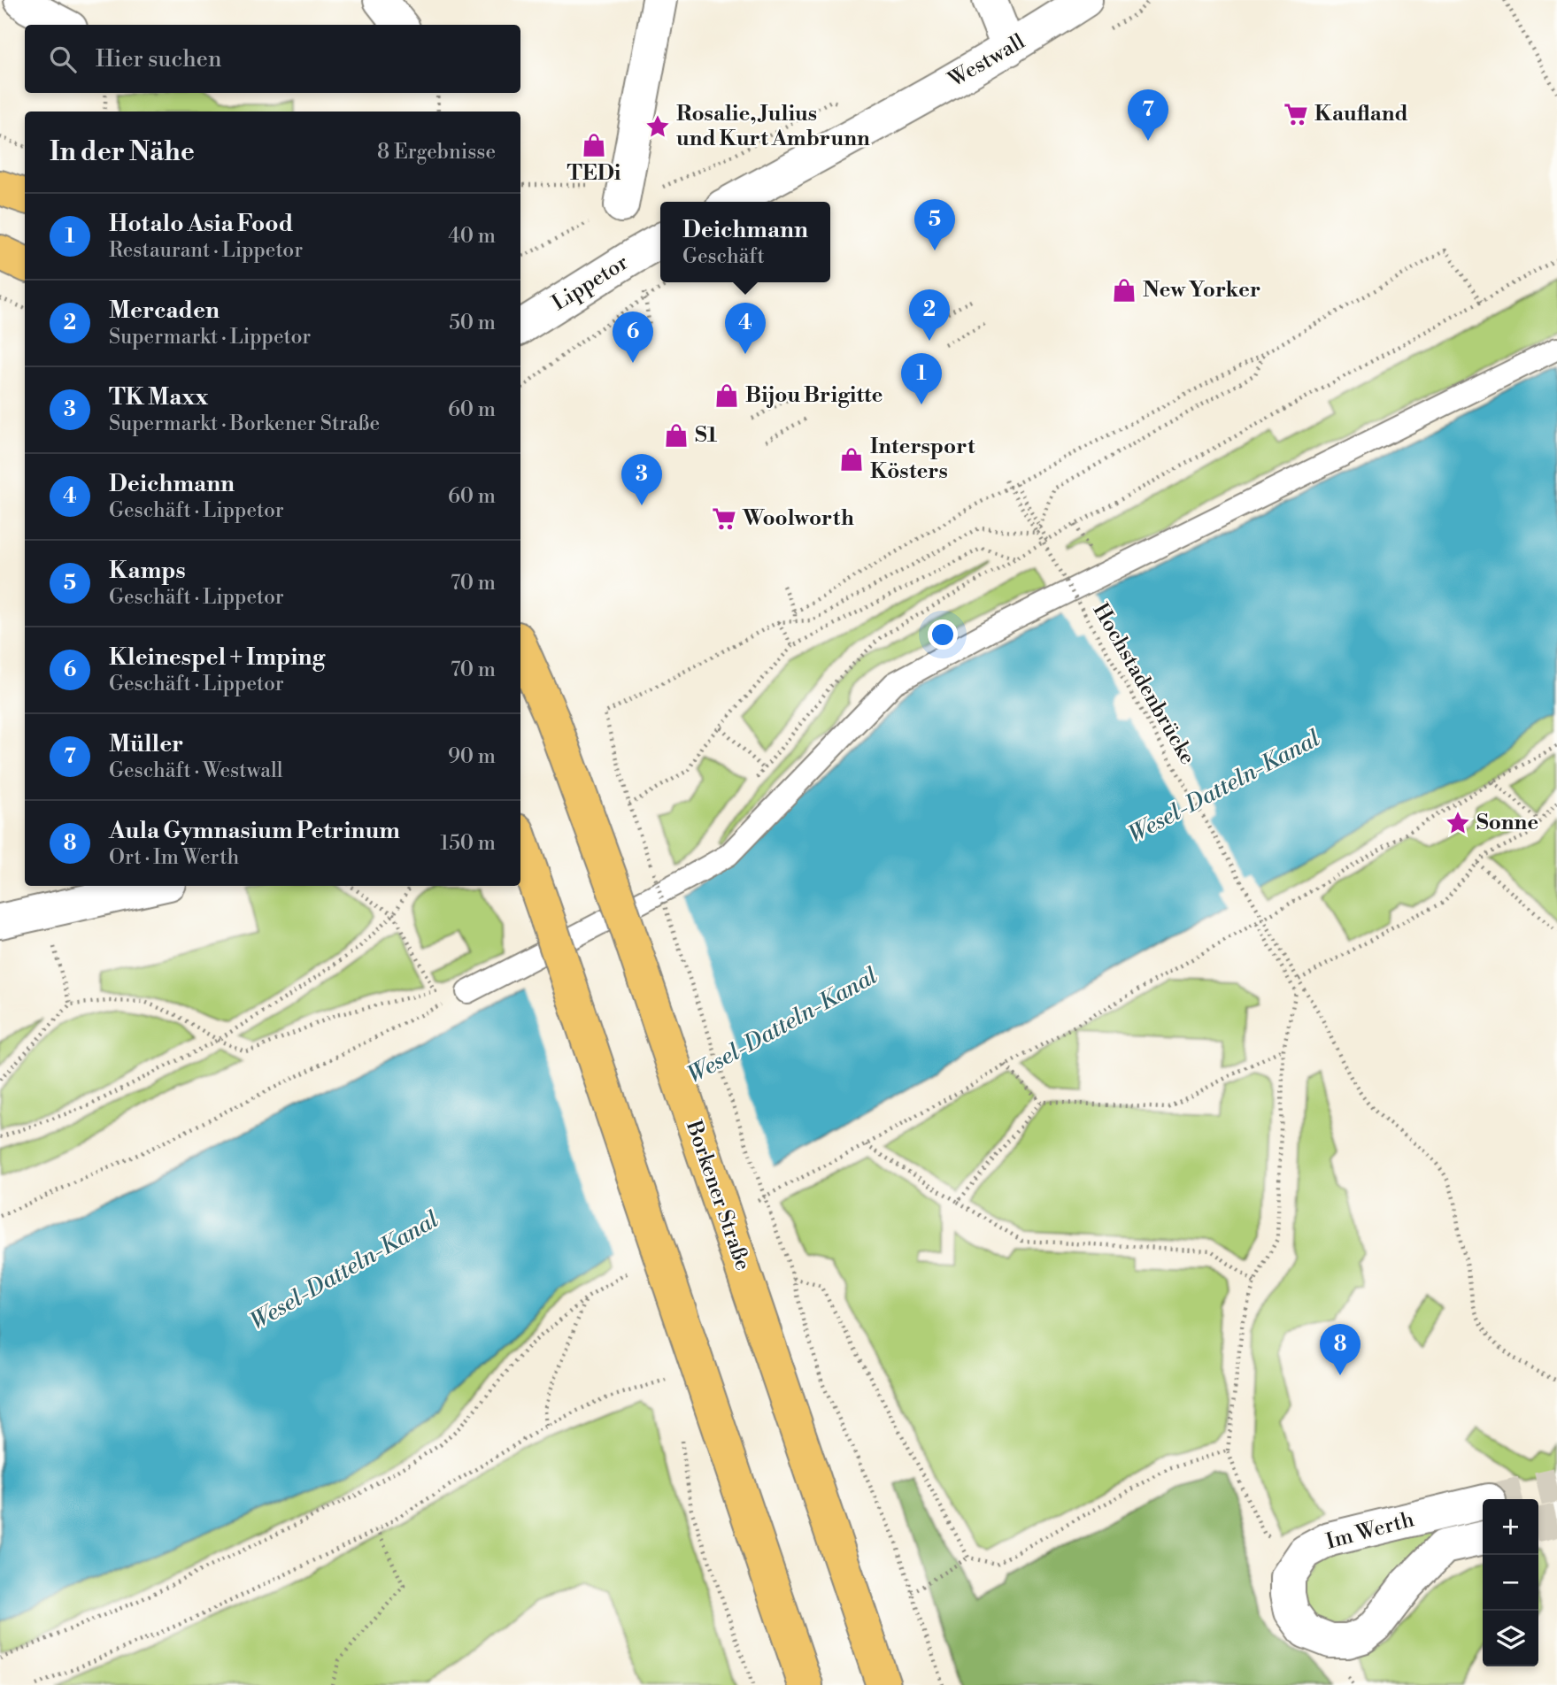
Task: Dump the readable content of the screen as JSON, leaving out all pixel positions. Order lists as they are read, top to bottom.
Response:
{
  "streets": {
    "main road": ["Borkener Straße"],
    "street": ["Westwall", "Lippetor", "Im Werth"],
    "path": ["Hochstadenbrücke"]
  },
  "water": ["Wesel-Datteln-Kanal"],
  "places": {
    "supermarket": ["Kaufland", "Woolworth"],
    "place": ["Rosalie, Julius und Kurt Ambrunn", "Sonne"],
    "shop": [
      "TEDi",
      "New Yorker",
      "Bijou Brigitte",
      "S1",
      "Intersport Kösters"
    ]
  },
  "page": {
    "search": "Hier suchen",
    "pins": [
      "7",
      "5",
      "2",
      "4",
      "6",
      "1",
      "3",
      "8"
    ],
    "heading": ["In der Nähe", "8 Ergebnisse"],
    "list": [
      {
        "mark": "1",
        "name": "Hotalo Asia Food",
        "note": "Restaurant · Lippetor",
        "value": "40 m"
      },
      {
        "mark": "2",
        "name": "Mercaden",
        "note": "Supermarkt · Lippetor",
        "value": "50 m"
      },
      {
        "mark": "3",
        "name": "TK Maxx",
        "note": "Supermarkt · Borkener Straße",
        "value": "60 m"
      },
      {
        "mark": "4",
        "name": "Deichmann",
        "note": "Geschäft · Lippetor",
        "value": "60 m"
      },
      {
        "mark": "5",
        "name": "Kamps",
        "note": "Geschäft · Lippetor",
        "value": "70 m"
      },
      {
        "mark": "6",
        "name": "Kleinespel + Imping",
        "note": "Geschäft · Lippetor",
        "value": "70 m"
      },
      {
        "mark": "7",
        "name": "Müller",
        "note": "Geschäft · Westwall",
        "value": "90 m"
      },
      {
        "mark": "8",
        "name": "Aula Gymnasium Petrinum",
        "note": "Ort · Im Werth",
        "value": "150 m"
      }
    ],
    "popup": ["Deichmann", "Geschäft"],
    "map_buttons": ["+", "−"]
  }
}
